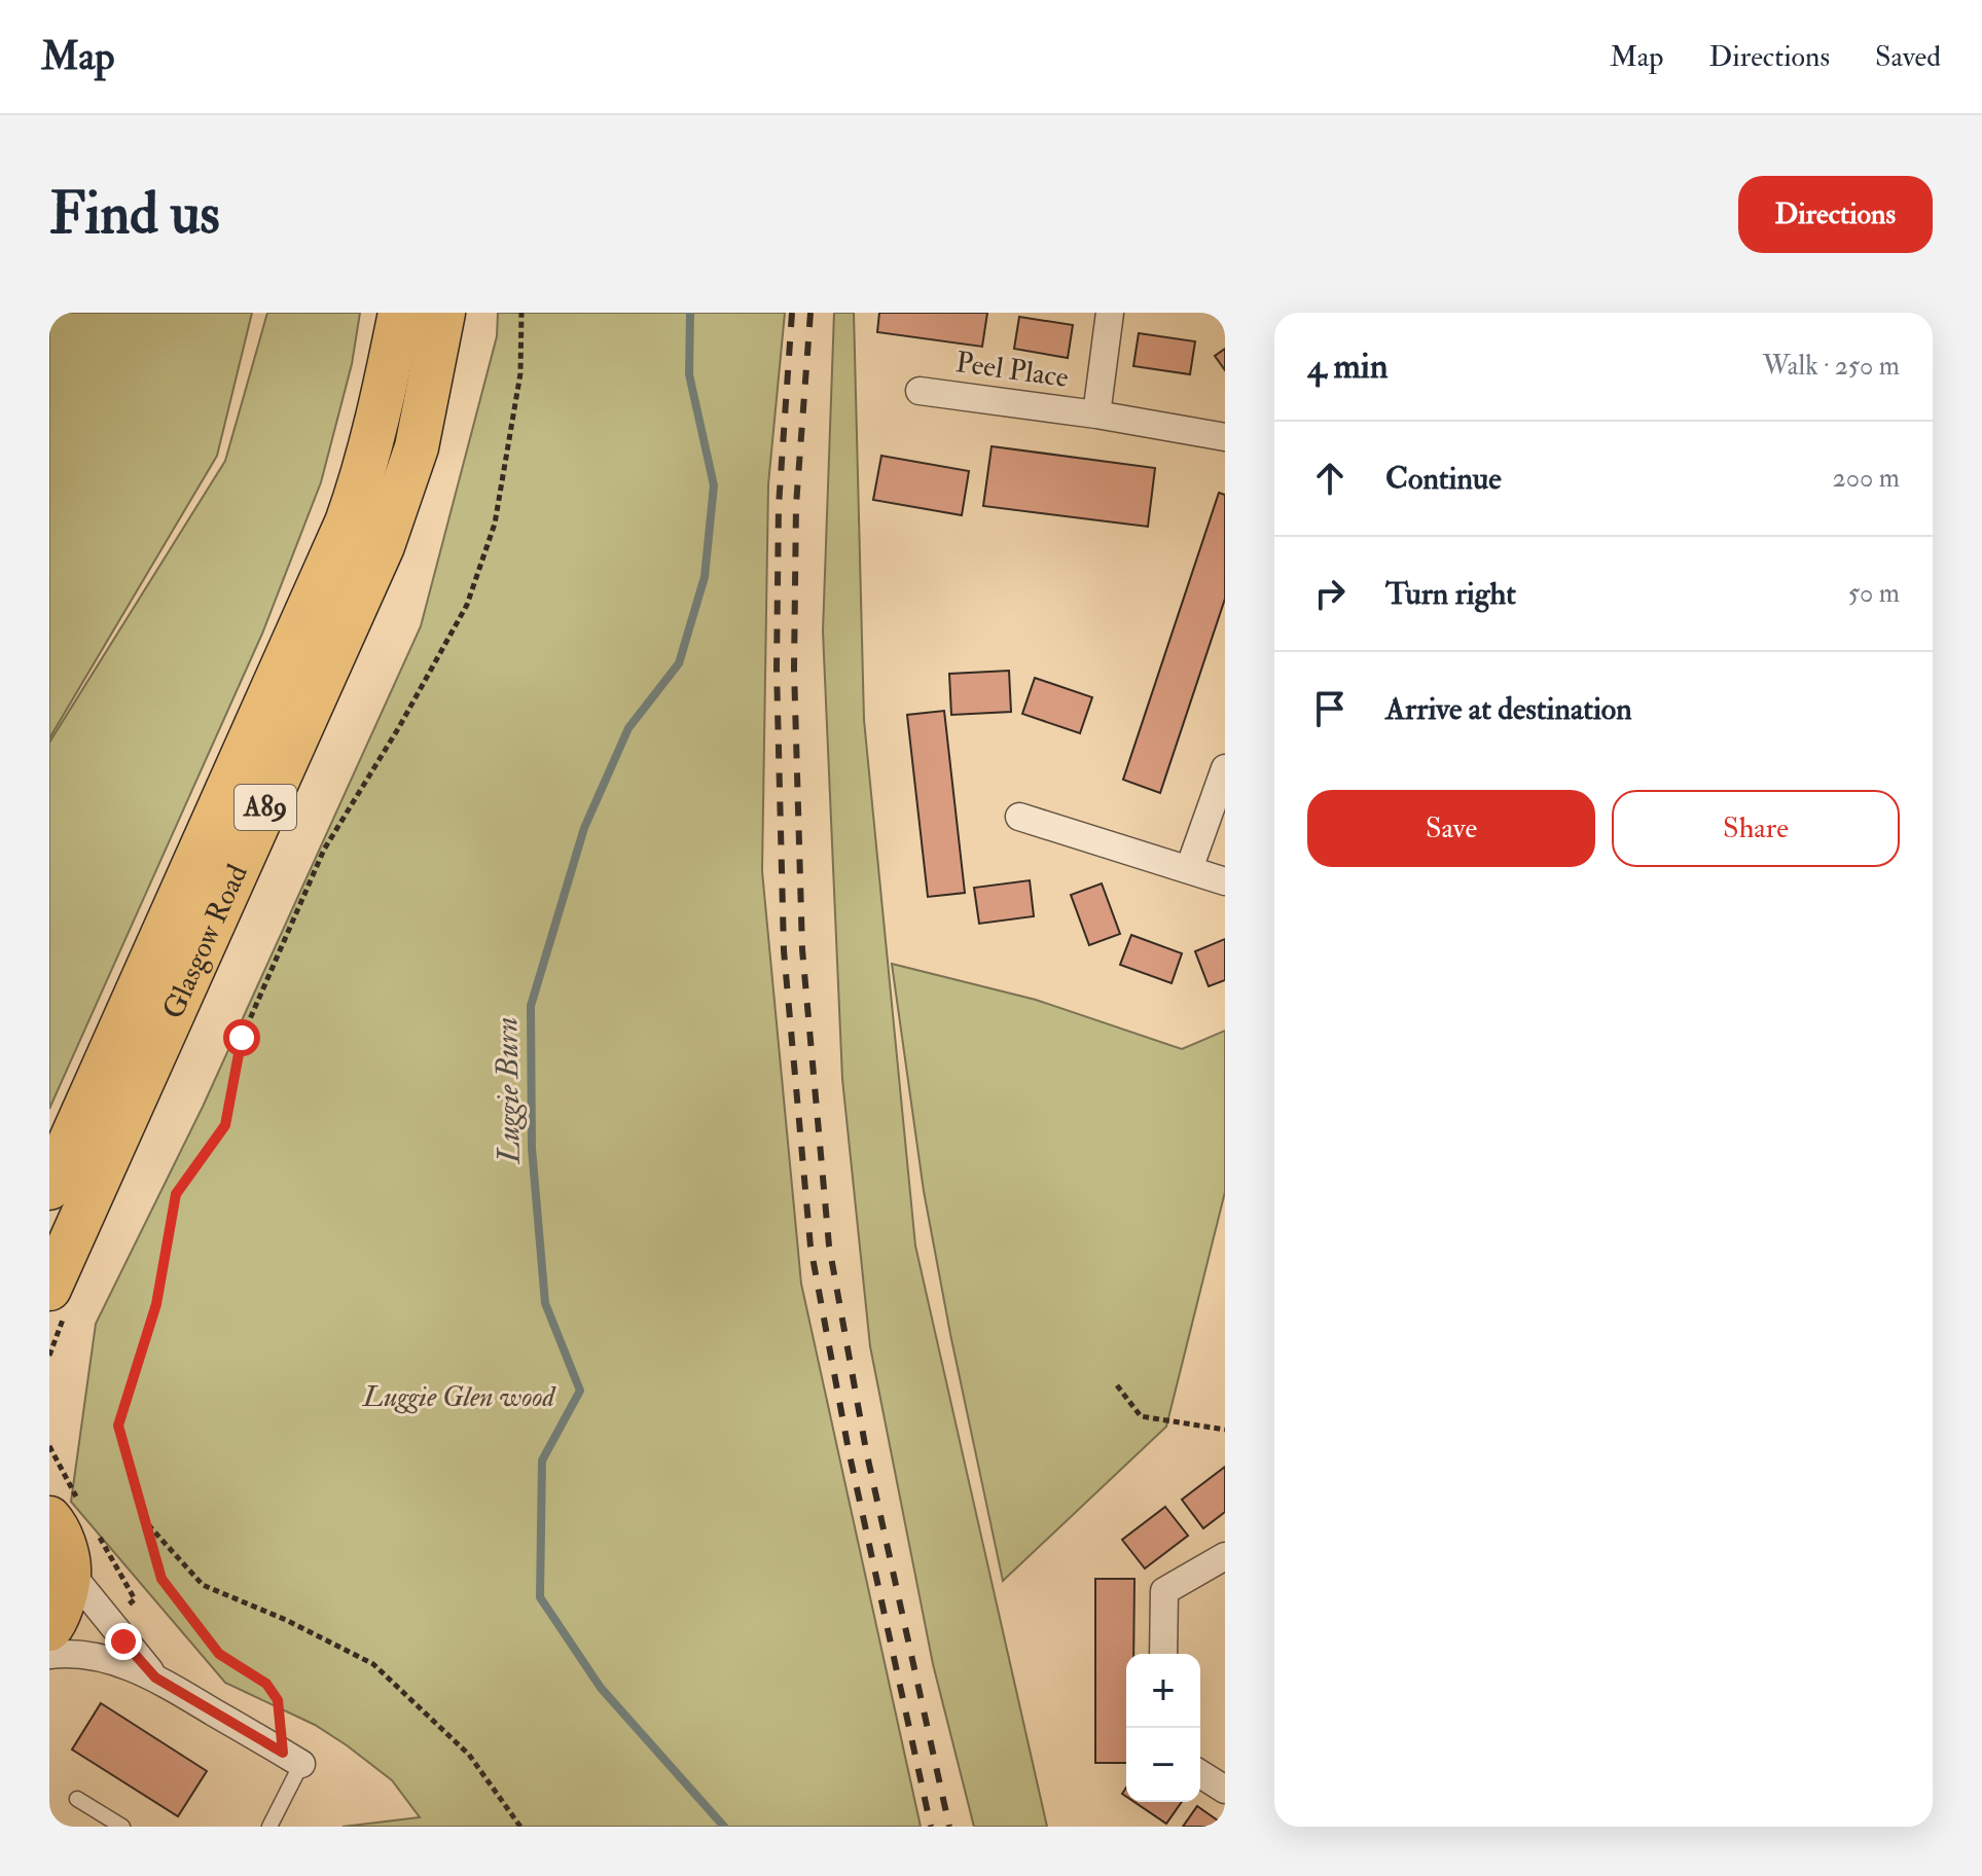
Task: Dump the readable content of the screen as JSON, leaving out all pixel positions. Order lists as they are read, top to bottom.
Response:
{
  "streets": {
    "main road": ["A89", "Glasgow Road"],
    "street": ["Peel Place"]
  },
  "water": ["Luggie Burn"],
  "parks": ["Luggie Glen wood"],
  "page": {
    "header": "Map",
    "nav": ["Map", "Directions", "Saved"],
    "buttons": [
      "Directions",
      ["Save", "Share"]
    ],
    "title": "Find us",
    "heading": ["4 min", "Walk · 250 m"],
    "list": [
      ["Continue", "200 m"],
      ["Turn right", "50 m"],
      "Arrive at destination"
    ],
    "map_buttons": ["+", "−"]
  }
}
